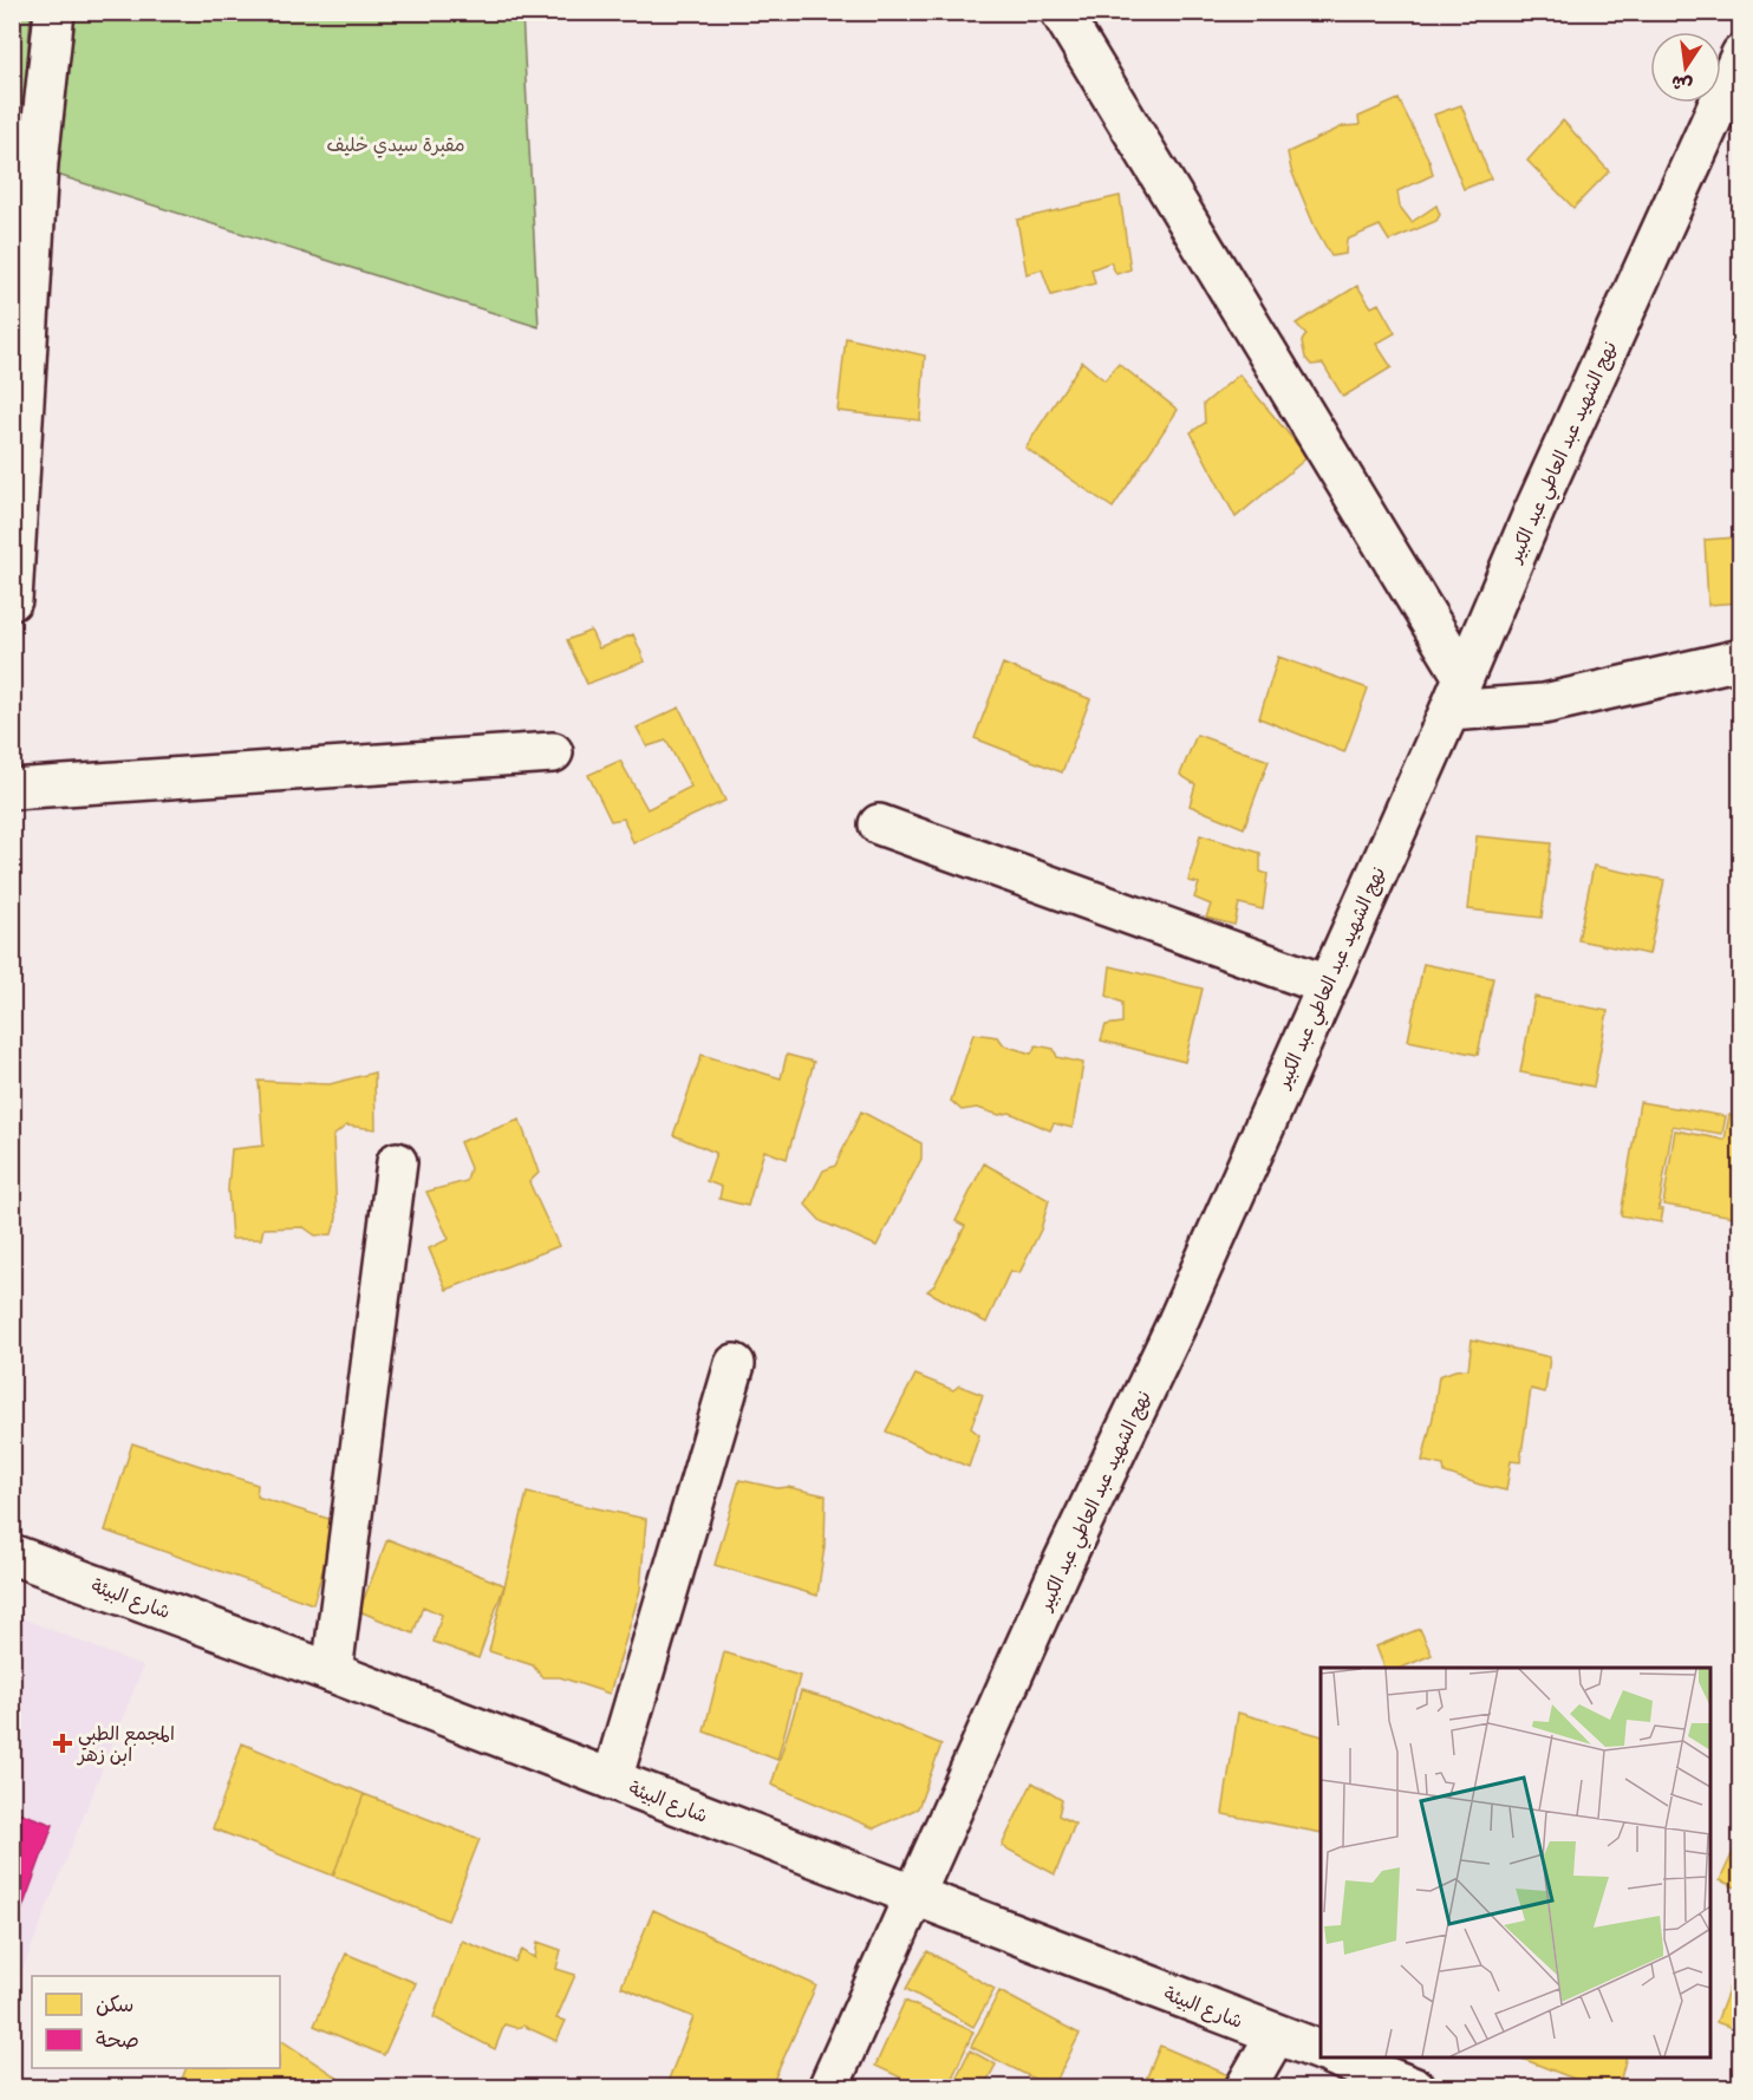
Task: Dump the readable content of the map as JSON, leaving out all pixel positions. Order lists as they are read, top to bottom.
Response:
{
  "streets": {
    "street": ["نهج الشهيد عبد العاطي عبد الكبير", "شارع البيئة"]
  },
  "crossings": [
    ["نهج الشهيد عبد العاطي عبد الكبير", "شارع البيئة"]
  ],
  "parks": ["مقبرة سيدي خليف"],
  "places": {
    "health": ["المجمع الطبي ابن زهر"]
  },
  "legend": ["سكن", "صحة"],
  "north": "bottom"
}
